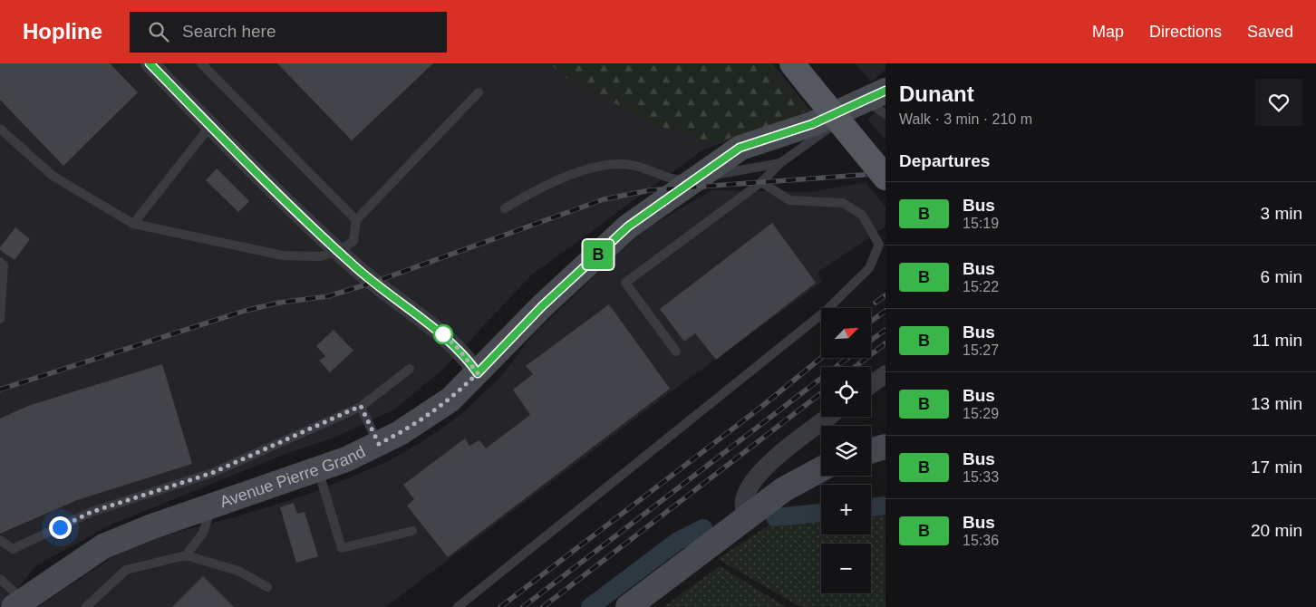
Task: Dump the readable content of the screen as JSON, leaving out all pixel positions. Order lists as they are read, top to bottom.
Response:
{
  "streets": {
    "street": ["Avenue Pierre Grand"]
  },
  "lines": ["bus line B"],
  "north": "top right",
  "page": {
    "header": "Hopline",
    "search": "Search here",
    "nav": ["Map", "Directions", "Saved"],
    "on_map": "B",
    "heading": [
      ["Dunant", "Walk · 3 min · 210 m"],
      "Departures"
    ],
    "list": [
      {
        "mark": "B",
        "name": "Bus",
        "note": "15:19",
        "value": "3 min"
      },
      {
        "mark": "B",
        "name": "Bus",
        "note": "15:22",
        "value": "6 min"
      },
      {
        "mark": "B",
        "name": "Bus",
        "note": "15:27",
        "value": "11 min"
      },
      {
        "mark": "B",
        "name": "Bus",
        "note": "15:29",
        "value": "13 min"
      },
      {
        "mark": "B",
        "name": "Bus",
        "note": "15:33",
        "value": "17 min"
      },
      {
        "mark": "B",
        "name": "Bus",
        "note": "15:36",
        "value": "20 min"
      }
    ],
    "map_buttons": ["+", "−"]
  }
}
